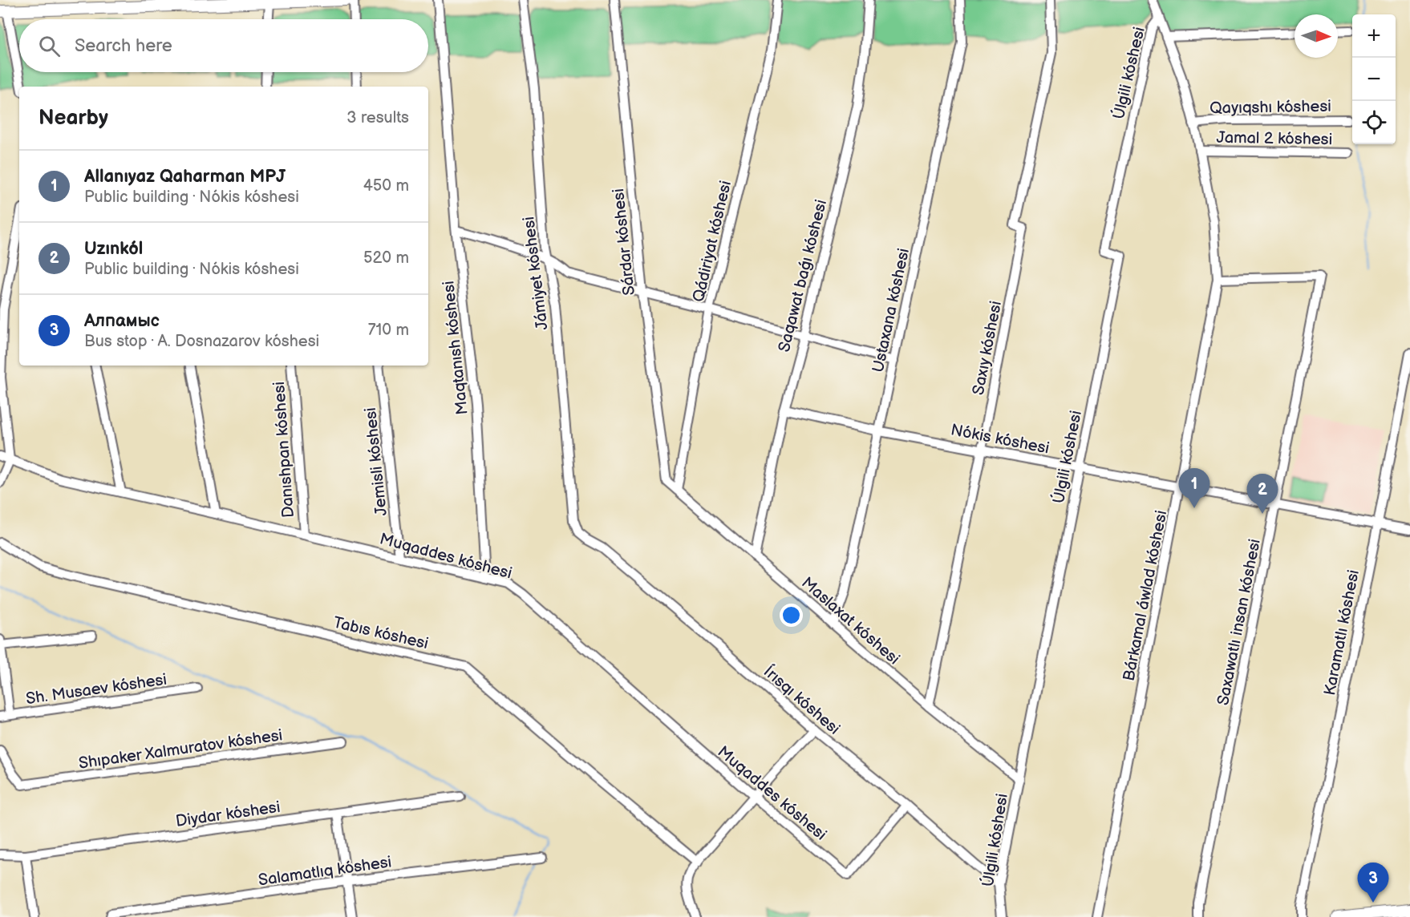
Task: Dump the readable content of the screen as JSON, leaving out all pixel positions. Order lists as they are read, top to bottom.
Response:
{
  "streets": {
    "street": [
      "Úlgili kóshesi",
      "Qayıqshı kóshesi",
      "Jamal 2 kóshesi",
      "Qádiriyat kóshesi",
      "Sárdar kóshesi",
      "Jámiyet kóshesi",
      "Saqawat baǵı kóshesi",
      "Ustaxana kóshesi",
      "Maqtanısh kóshesi",
      "Saxıy kóshesi",
      "Nókis kóshesi",
      "Danıshpan kóshesi",
      "Jemisli kóshesi",
      "Muqaddes kóshesi",
      "Bárkamal áwlad kóshesi",
      "Maslaxat kóshesi",
      "Saxawatlı insan kóshesi",
      "Tabıs kóshesi",
      "Karamatlı kóshesi",
      "Sh. Musaev kóshesi",
      "Írısqı kóshesi",
      "Shıpaker Xalmuratov kóshesi",
      "Diydar kóshesi",
      "Salamatlıq kóshesi"
    ]
  },
  "crossings": [
    ["Úlgili kóshesi", "Nókis kóshesi"],
    ["Úlgili kóshesi", "Bárkamal áwlad kóshesi"],
    ["Úlgili kóshesi", "Maslaxat kóshesi"],
    ["Úlgili kóshesi", "Írısqı kóshesi"],
    ["Qayıqshı kóshesi", "Bárkamal áwlad kóshesi"],
    ["Jamal 2 kóshesi", "Bárkamal áwlad kóshesi"],
    ["Qádiriyat kóshesi", "Maslaxat kóshesi"],
    ["Sárdar kóshesi", "Maslaxat kóshesi"],
    ["Jámiyet kóshesi", "Írısqı kóshesi"],
    ["Saqawat baǵı kóshesi", "Nókis kóshesi"],
    ["Saqawat baǵı kóshesi", "Maslaxat kóshesi"],
    ["Ustaxana kóshesi", "Nókis kóshesi"],
    ["Ustaxana kóshesi", "Maslaxat kóshesi"],
    ["Maqtanısh kóshesi", "Muqaddes kóshesi"],
    ["Saxıy kóshesi", "Nókis kóshesi"],
    ["Saxıy kóshesi", "Maslaxat kóshesi"],
    ["Nókis kóshesi", "Bárkamal áwlad kóshesi"],
    ["Nókis kóshesi", "Saxawatlı insan kóshesi"],
    ["Nókis kóshesi", "Karamatlı kóshesi"],
    ["Danıshpan kóshesi", "Muqaddes kóshesi"],
    ["Jemisli kóshesi", "Muqaddes kóshesi"],
    ["Muqaddes kóshesi", "Írısqı kóshesi"],
    ["Bárkamal áwlad kóshesi", "Saxawatlı insan kóshesi"]
  ],
  "north": "right",
  "page": {
    "map_buttons": ["+", "−"],
    "search": "Search here",
    "heading": ["Nearby", "3 results"],
    "list": [
      {
        "mark": "1",
        "name": "Allanıyaz Qaharman MPJ",
        "note": "Public building · Nókis kóshesi",
        "value": "450 m"
      },
      {
        "mark": "2",
        "name": "Uzınkól",
        "note": "Public building · Nókis kóshesi",
        "value": "520 m"
      },
      {
        "mark": "3",
        "name": "Алпамыс",
        "note": "Bus stop · A. Dosnazarov kóshesi",
        "value": "710 m"
      }
    ],
    "pins": ["1", "2", "3"]
  }
}
